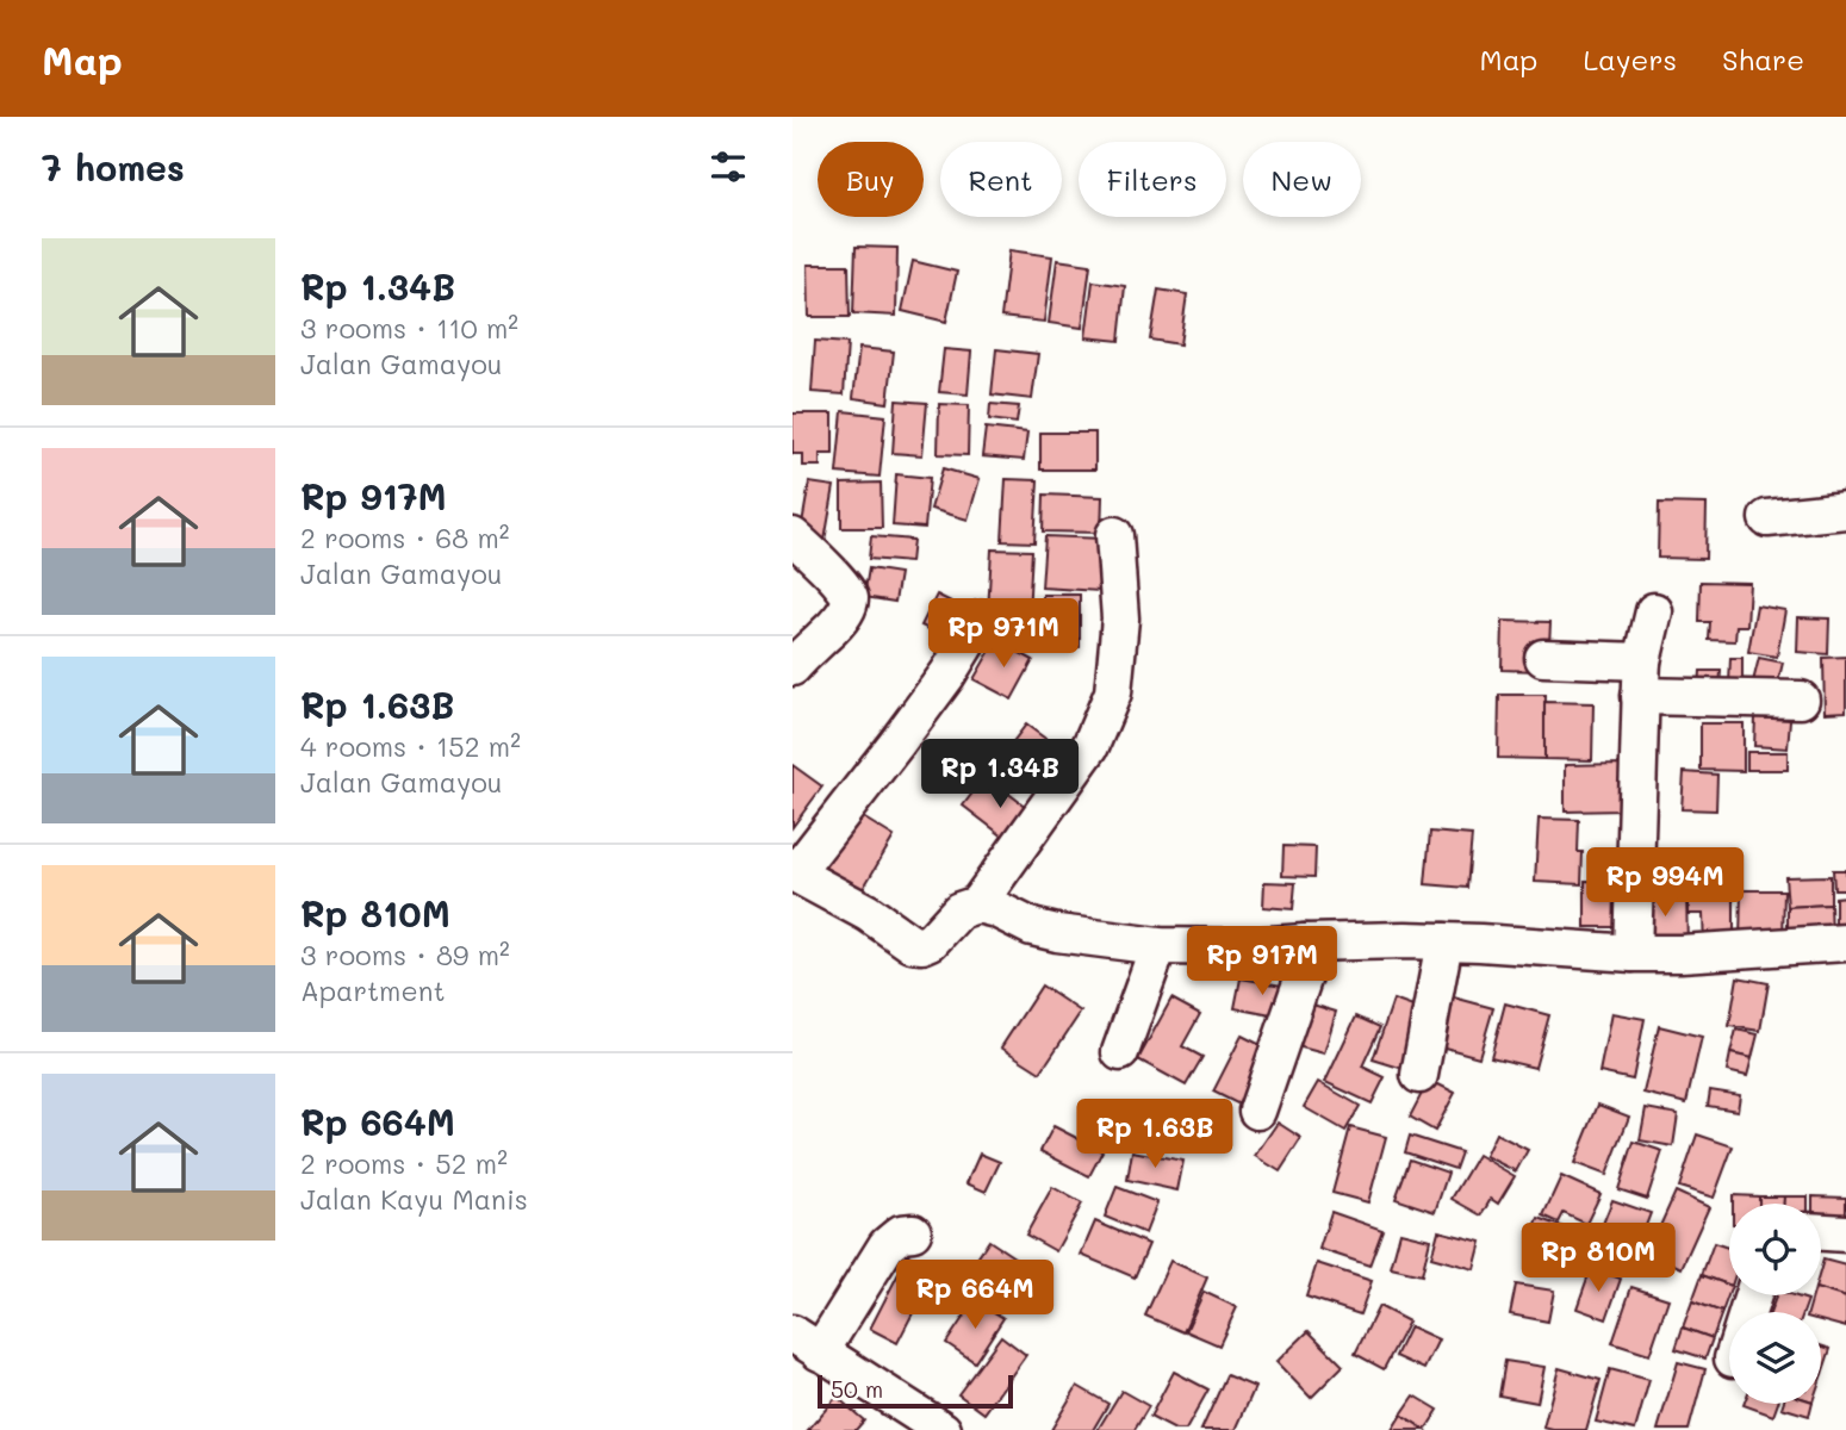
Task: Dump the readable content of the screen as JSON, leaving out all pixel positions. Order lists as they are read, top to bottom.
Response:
{
  "scale_bar": "50 m",
  "page": {
    "header": "Map",
    "nav": ["Map", "Layers", "Share"],
    "heading": "7 homes",
    "chip": [
      "Buy",
      "Rent",
      "Filters",
      "New"
    ],
    "list": [
      {
        "name": "Rp 1.34B",
        "note": "3 rooms · 110 m² · Jalan Gamayou"
      },
      {
        "name": "Rp 917M",
        "note": "2 rooms · 68 m² · Jalan Gamayou"
      },
      {
        "name": "Rp 1.63B",
        "note": "4 rooms · 152 m² · Jalan Gamayou"
      },
      {
        "name": "Rp 810M",
        "note": "3 rooms · 89 m² · Apartment"
      },
      {
        "name": "Rp 664M",
        "note": "2 rooms · 52 m² · Jalan Kayu Manis"
      }
    ],
    "price": [
      "Rp 971M",
      "Rp 1.34B",
      "Rp 994M",
      "Rp 917M",
      "Rp 1.63B",
      "Rp 810M",
      "Rp 664M"
    ],
    "scale": "50 m"
  }
}
